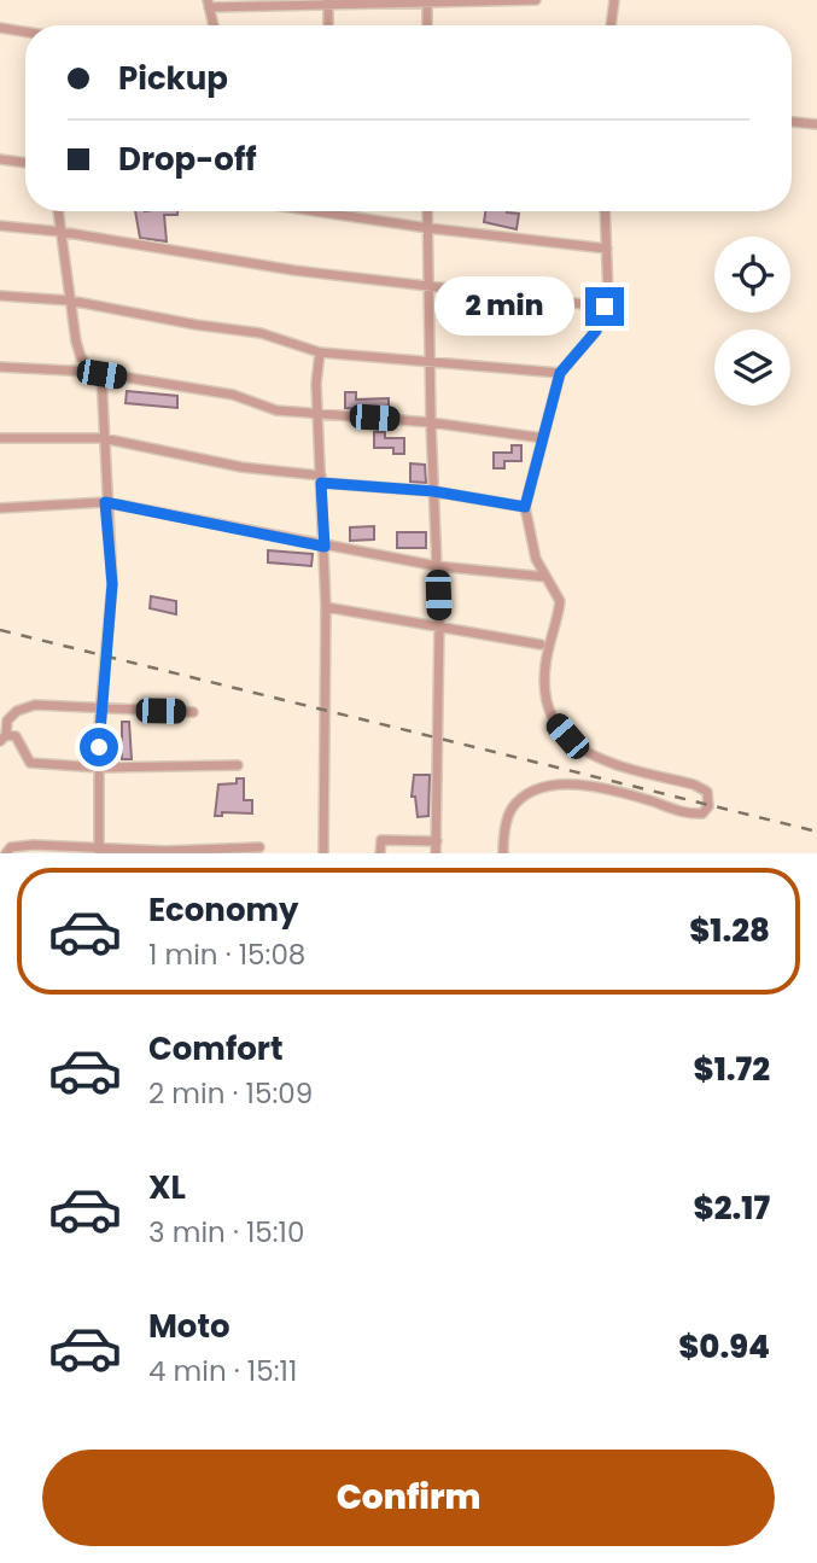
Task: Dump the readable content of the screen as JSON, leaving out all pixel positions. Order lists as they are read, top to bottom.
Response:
{
  "page": {
    "banner": ["Pickup", "Drop-off"],
    "bubble": "2 min",
    "list": [
      {
        "name": "Economy",
        "note": "1 min · 15:08",
        "value": "$1.28"
      },
      {
        "name": "Comfort",
        "note": "2 min · 15:09",
        "value": "$1.72"
      },
      {
        "name": "XL",
        "note": "3 min · 15:10",
        "value": "$2.17"
      },
      {
        "name": "Moto",
        "note": "4 min · 15:11",
        "value": "$0.94"
      }
    ],
    "buttons": "Confirm"
  }
}
